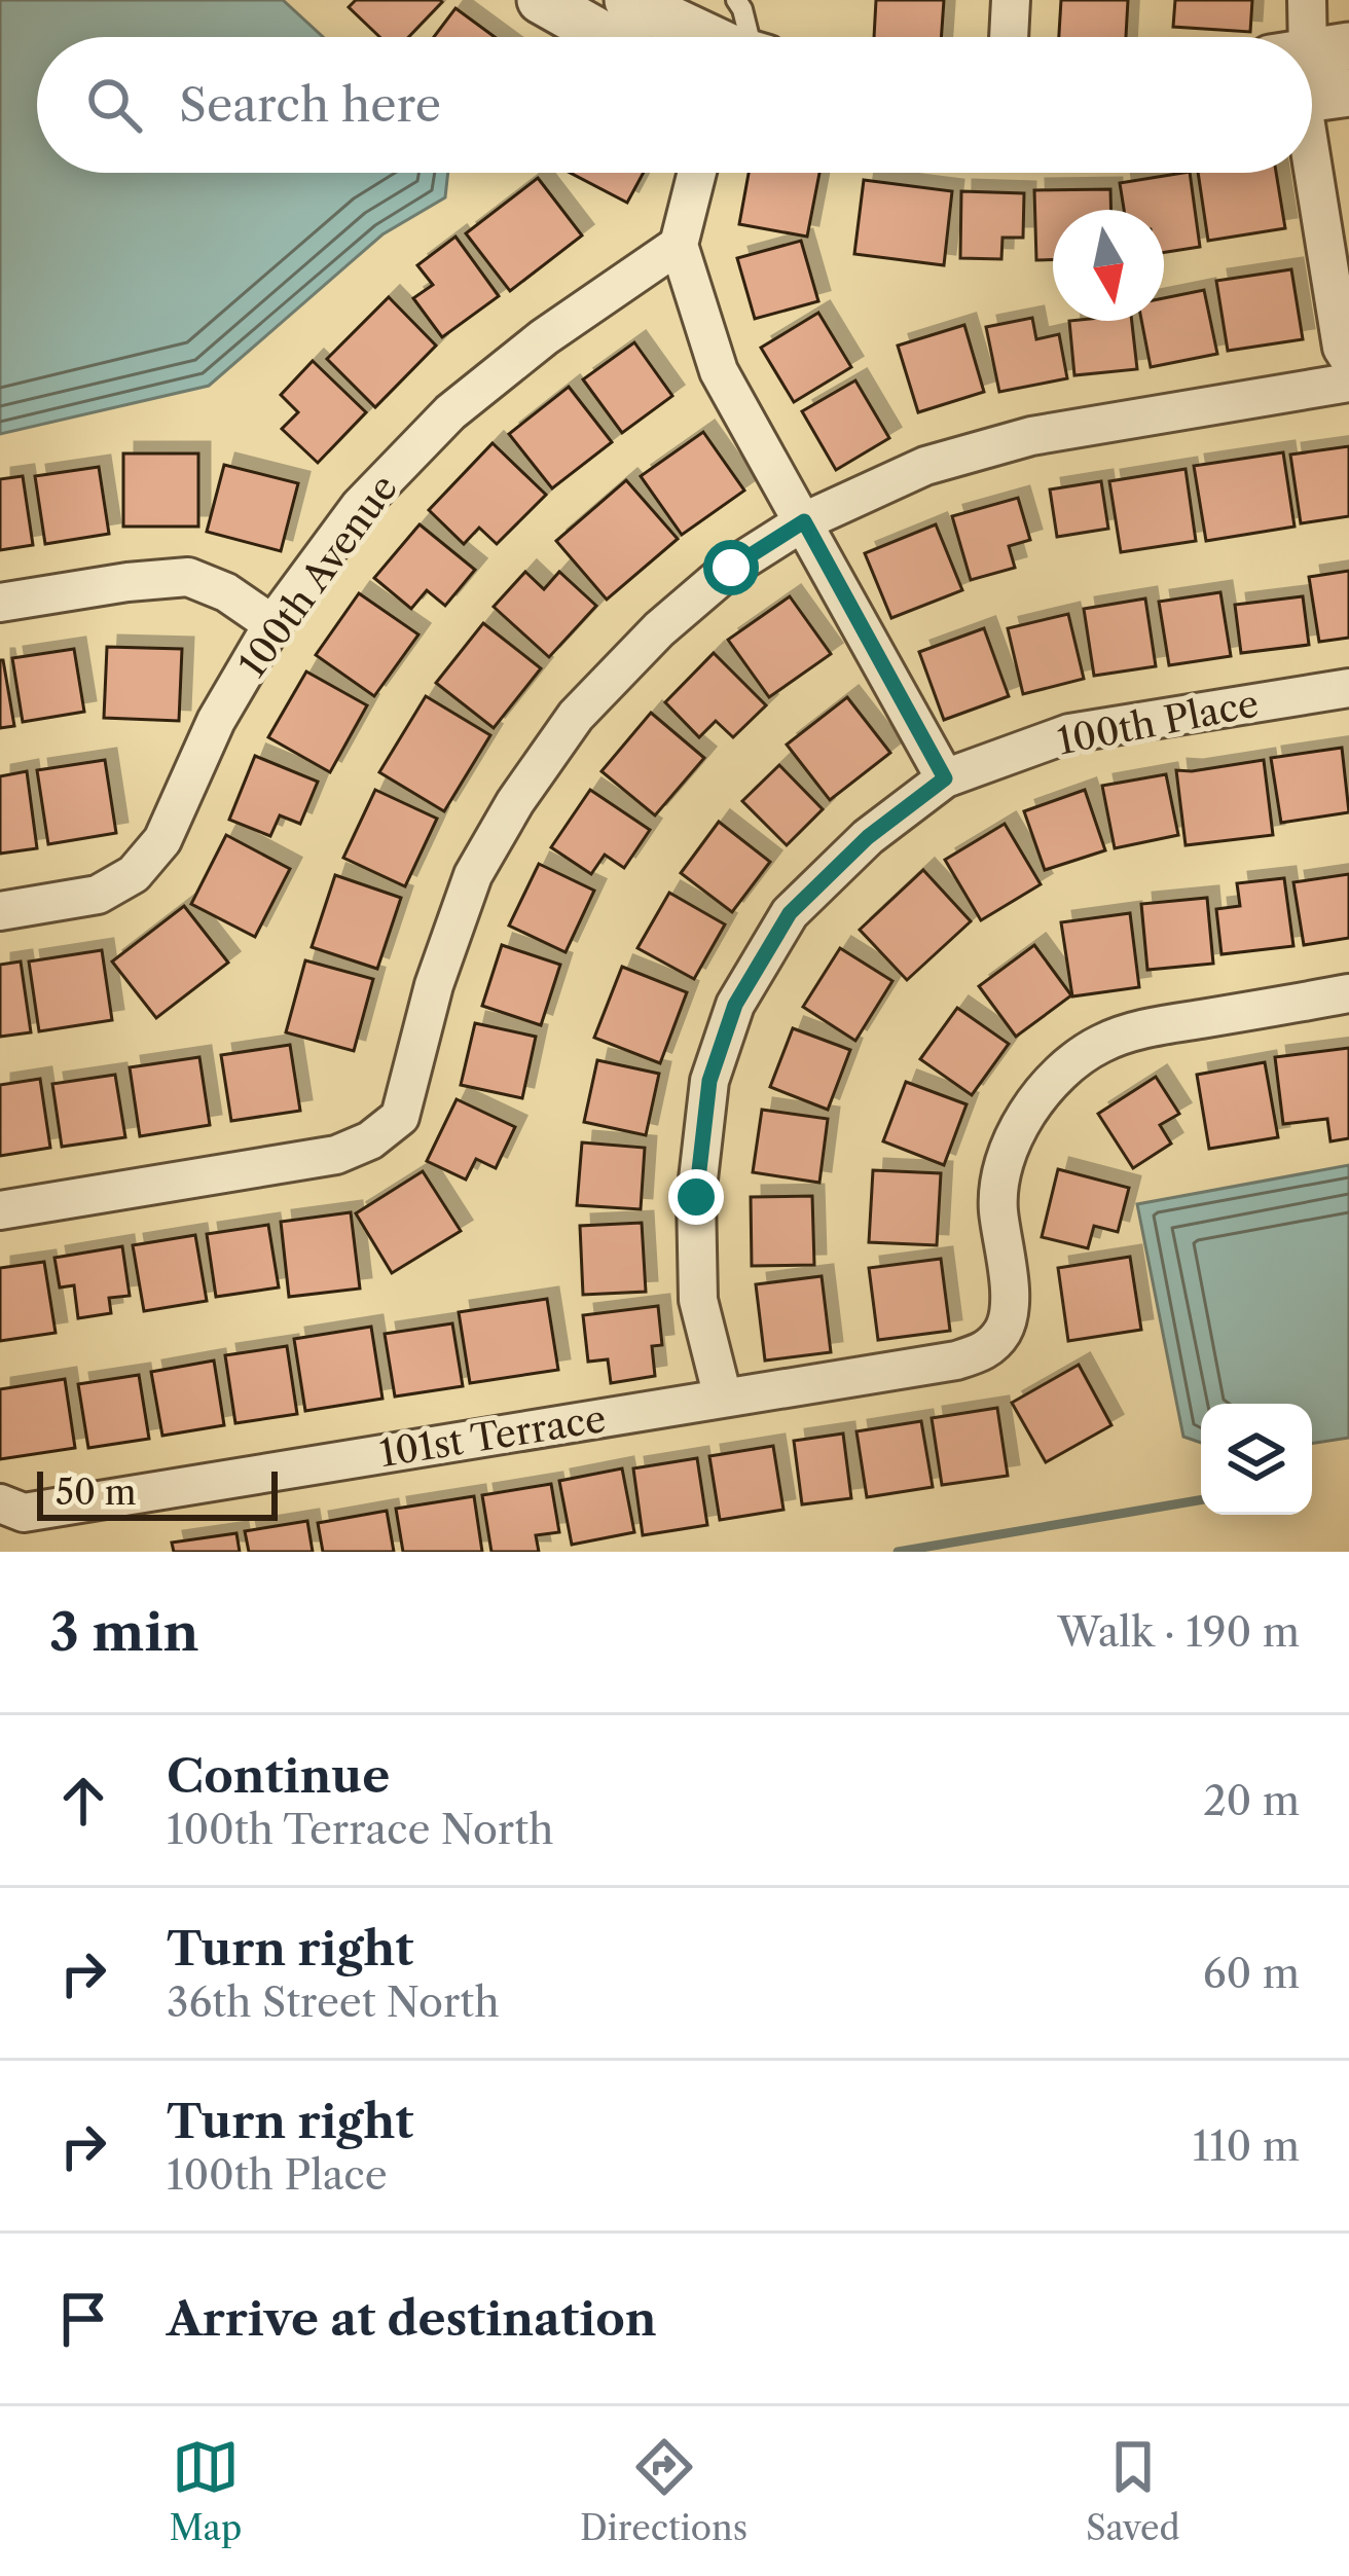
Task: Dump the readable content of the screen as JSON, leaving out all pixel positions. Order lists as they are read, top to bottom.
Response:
{
  "streets": {
    "street": ["100th Avenue", "100th Place", "101st Terrace"]
  },
  "crossings": [
    ["100th Place", "101st Terrace"]
  ],
  "scale_bar": "50 m",
  "north": "bottom",
  "page": {
    "search": "Search here",
    "scale": "50 m",
    "heading": ["3 min", "Walk · 190 m"],
    "list": [
      ["Continue", "100th Terrace North", "20 m"],
      ["Turn right", "36th Street North", "60 m"],
      ["Turn right", "100th Place", "110 m"],
      "Arrive at destination"
    ],
    "nav": ["Map", "Directions", "Saved"]
  }
}
